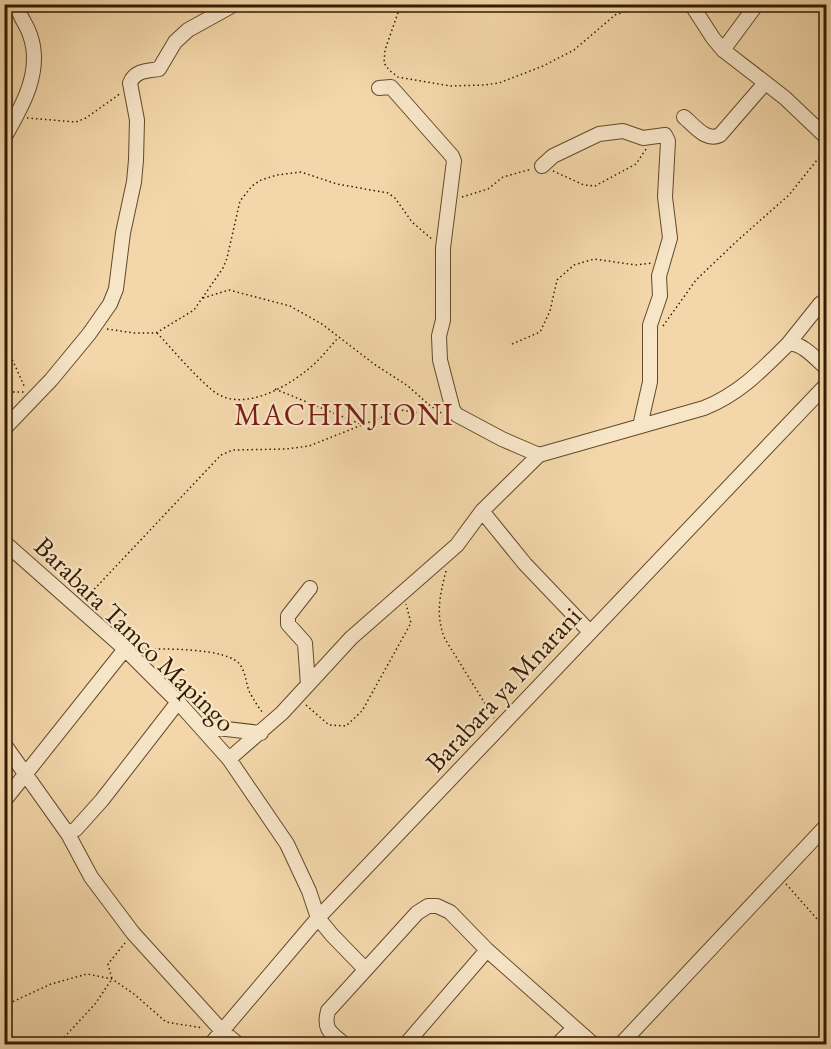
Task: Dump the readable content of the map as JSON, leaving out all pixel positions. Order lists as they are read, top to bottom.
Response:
{
  "streets": {
    "street": ["Barabara Tamco Mapingo", "Barabara ya Mnarani"]
  },
  "crossings": [
    ["Barabara Tamco Mapingo", "Barabara ya Mnarani"]
  ],
  "districts": ["MACHINJIONI"]
}
